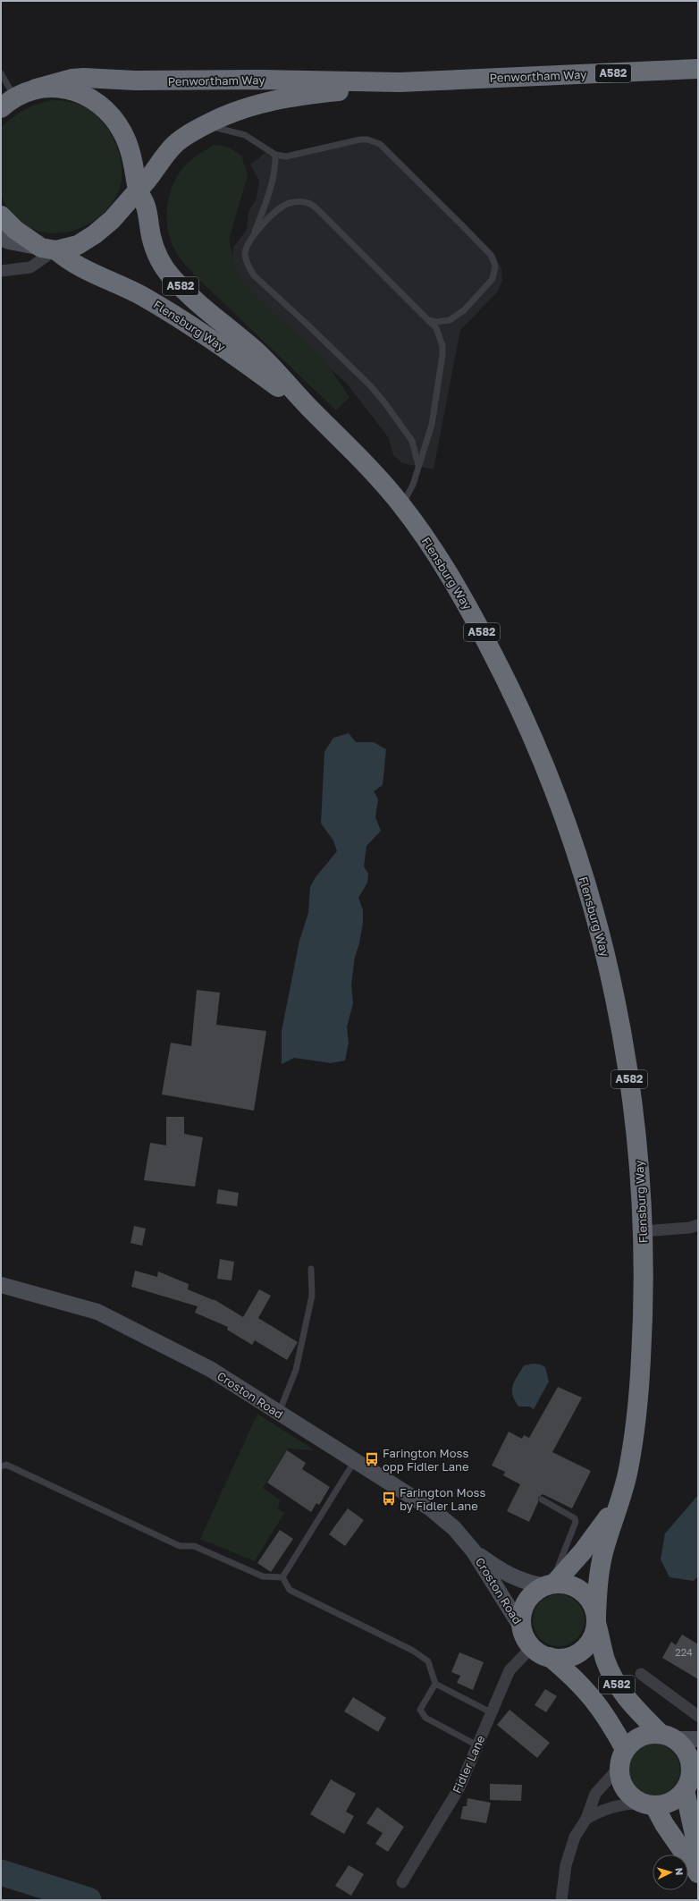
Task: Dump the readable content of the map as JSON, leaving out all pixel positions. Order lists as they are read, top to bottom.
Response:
{
  "streets": {
    "highway": ["A582", "Penwortham Way", "Flensburg Way"],
    "street": ["Croston Road", "Fidler Lane"]
  },
  "crossings": [
    ["A582", "Penwortham Way"],
    ["A582", "Flensburg Way"],
    ["A582", "Croston Road"],
    ["A582", "Fidler Lane"],
    ["Penwortham Way", "Flensburg Way"],
    ["Flensburg Way", "Croston Road"],
    ["Flensburg Way", "Fidler Lane"],
    ["Croston Road", "Fidler Lane"]
  ],
  "places": {
    "bus stop": ["Farington Moss opp Fidler Lane", "Farington Moss by Fidler Lane"]
  },
  "house_numbers": ["224"],
  "north": "right"
}
